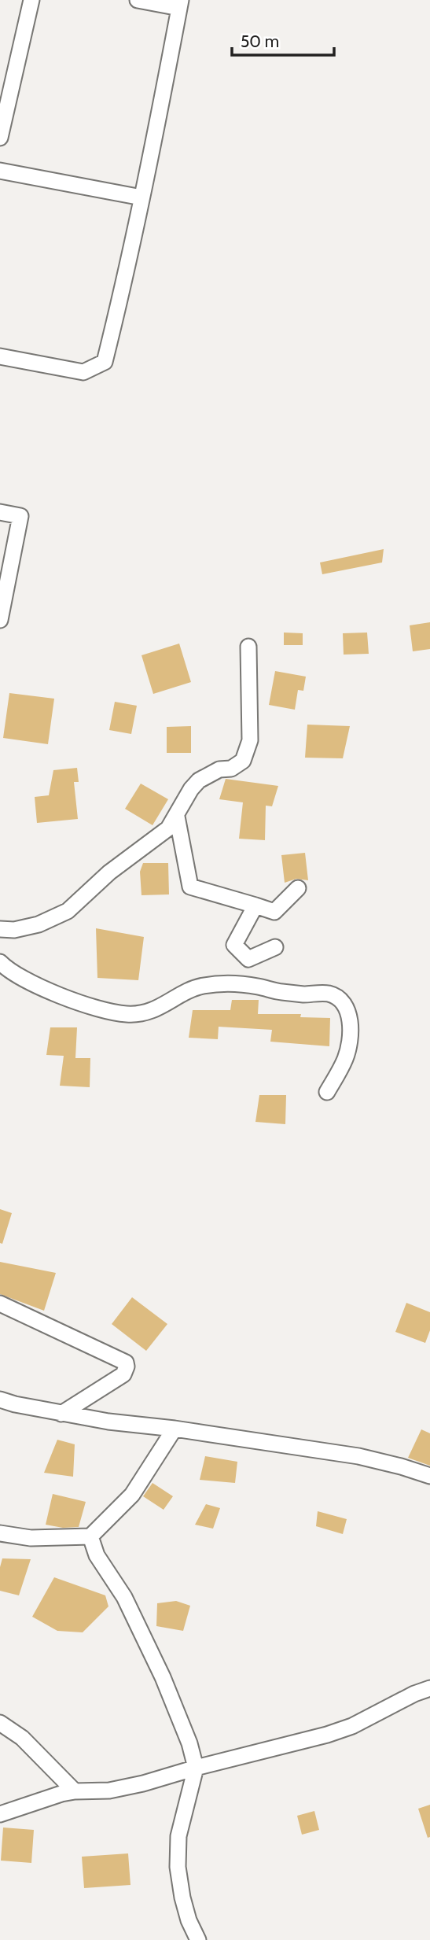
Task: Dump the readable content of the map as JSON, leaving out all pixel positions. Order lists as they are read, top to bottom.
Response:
{
  "scale_bar": "50 m"
}
